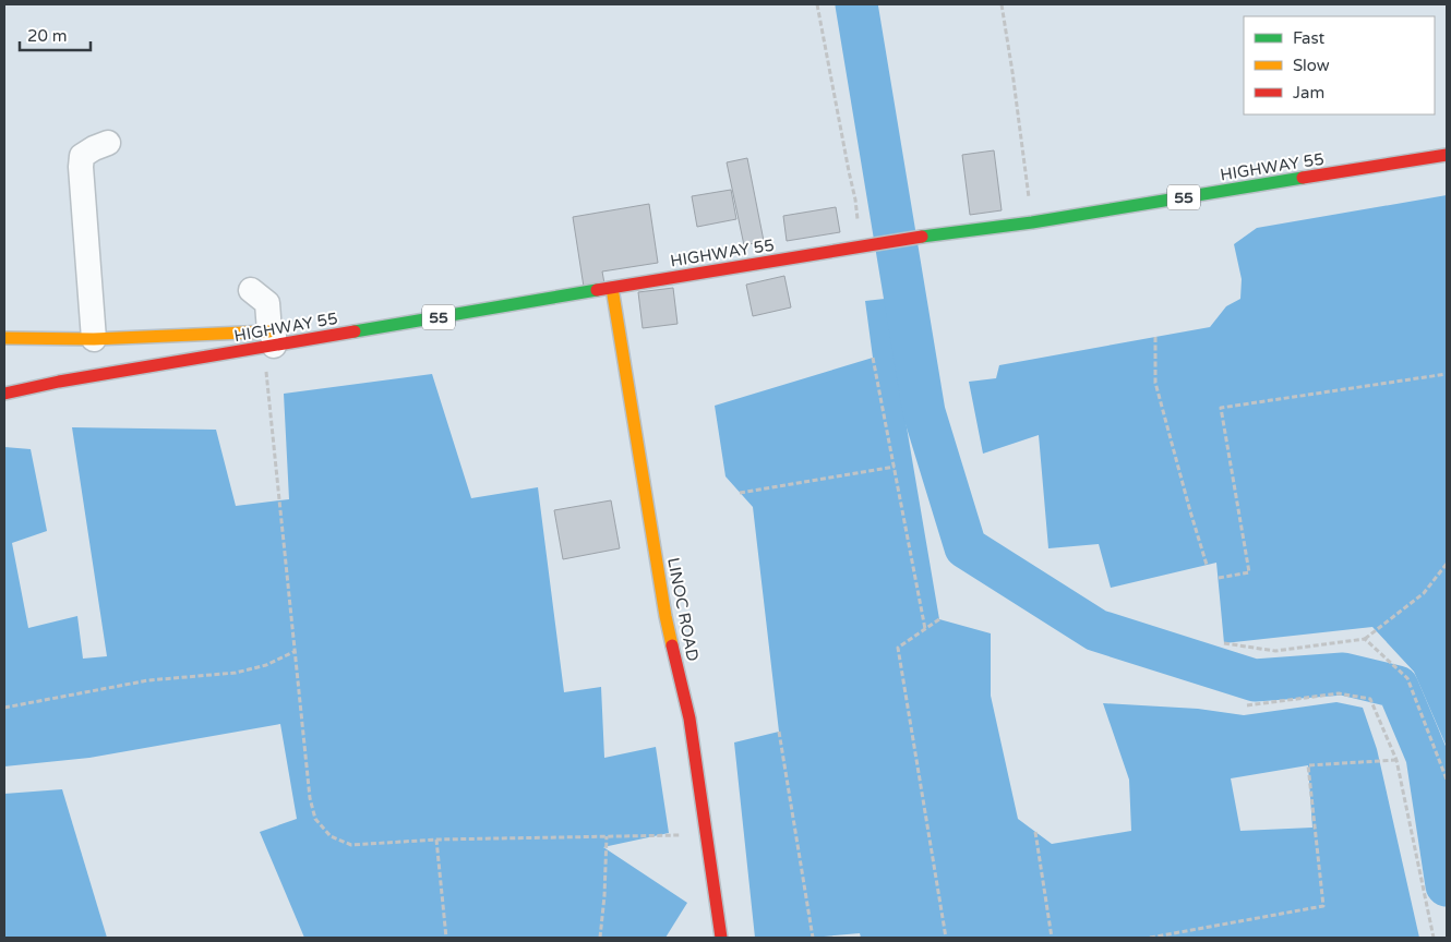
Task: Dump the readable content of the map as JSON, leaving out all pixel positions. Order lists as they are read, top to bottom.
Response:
{
  "streets": {
    "main road": ["HIGHWAY 55", "55", "LINOC ROAD"]
  },
  "crossings": [
    ["HIGHWAY 55", "LINOC ROAD"]
  ],
  "legend": ["Fast", "Slow", "Jam"],
  "scale_bar": "20 m"
}
